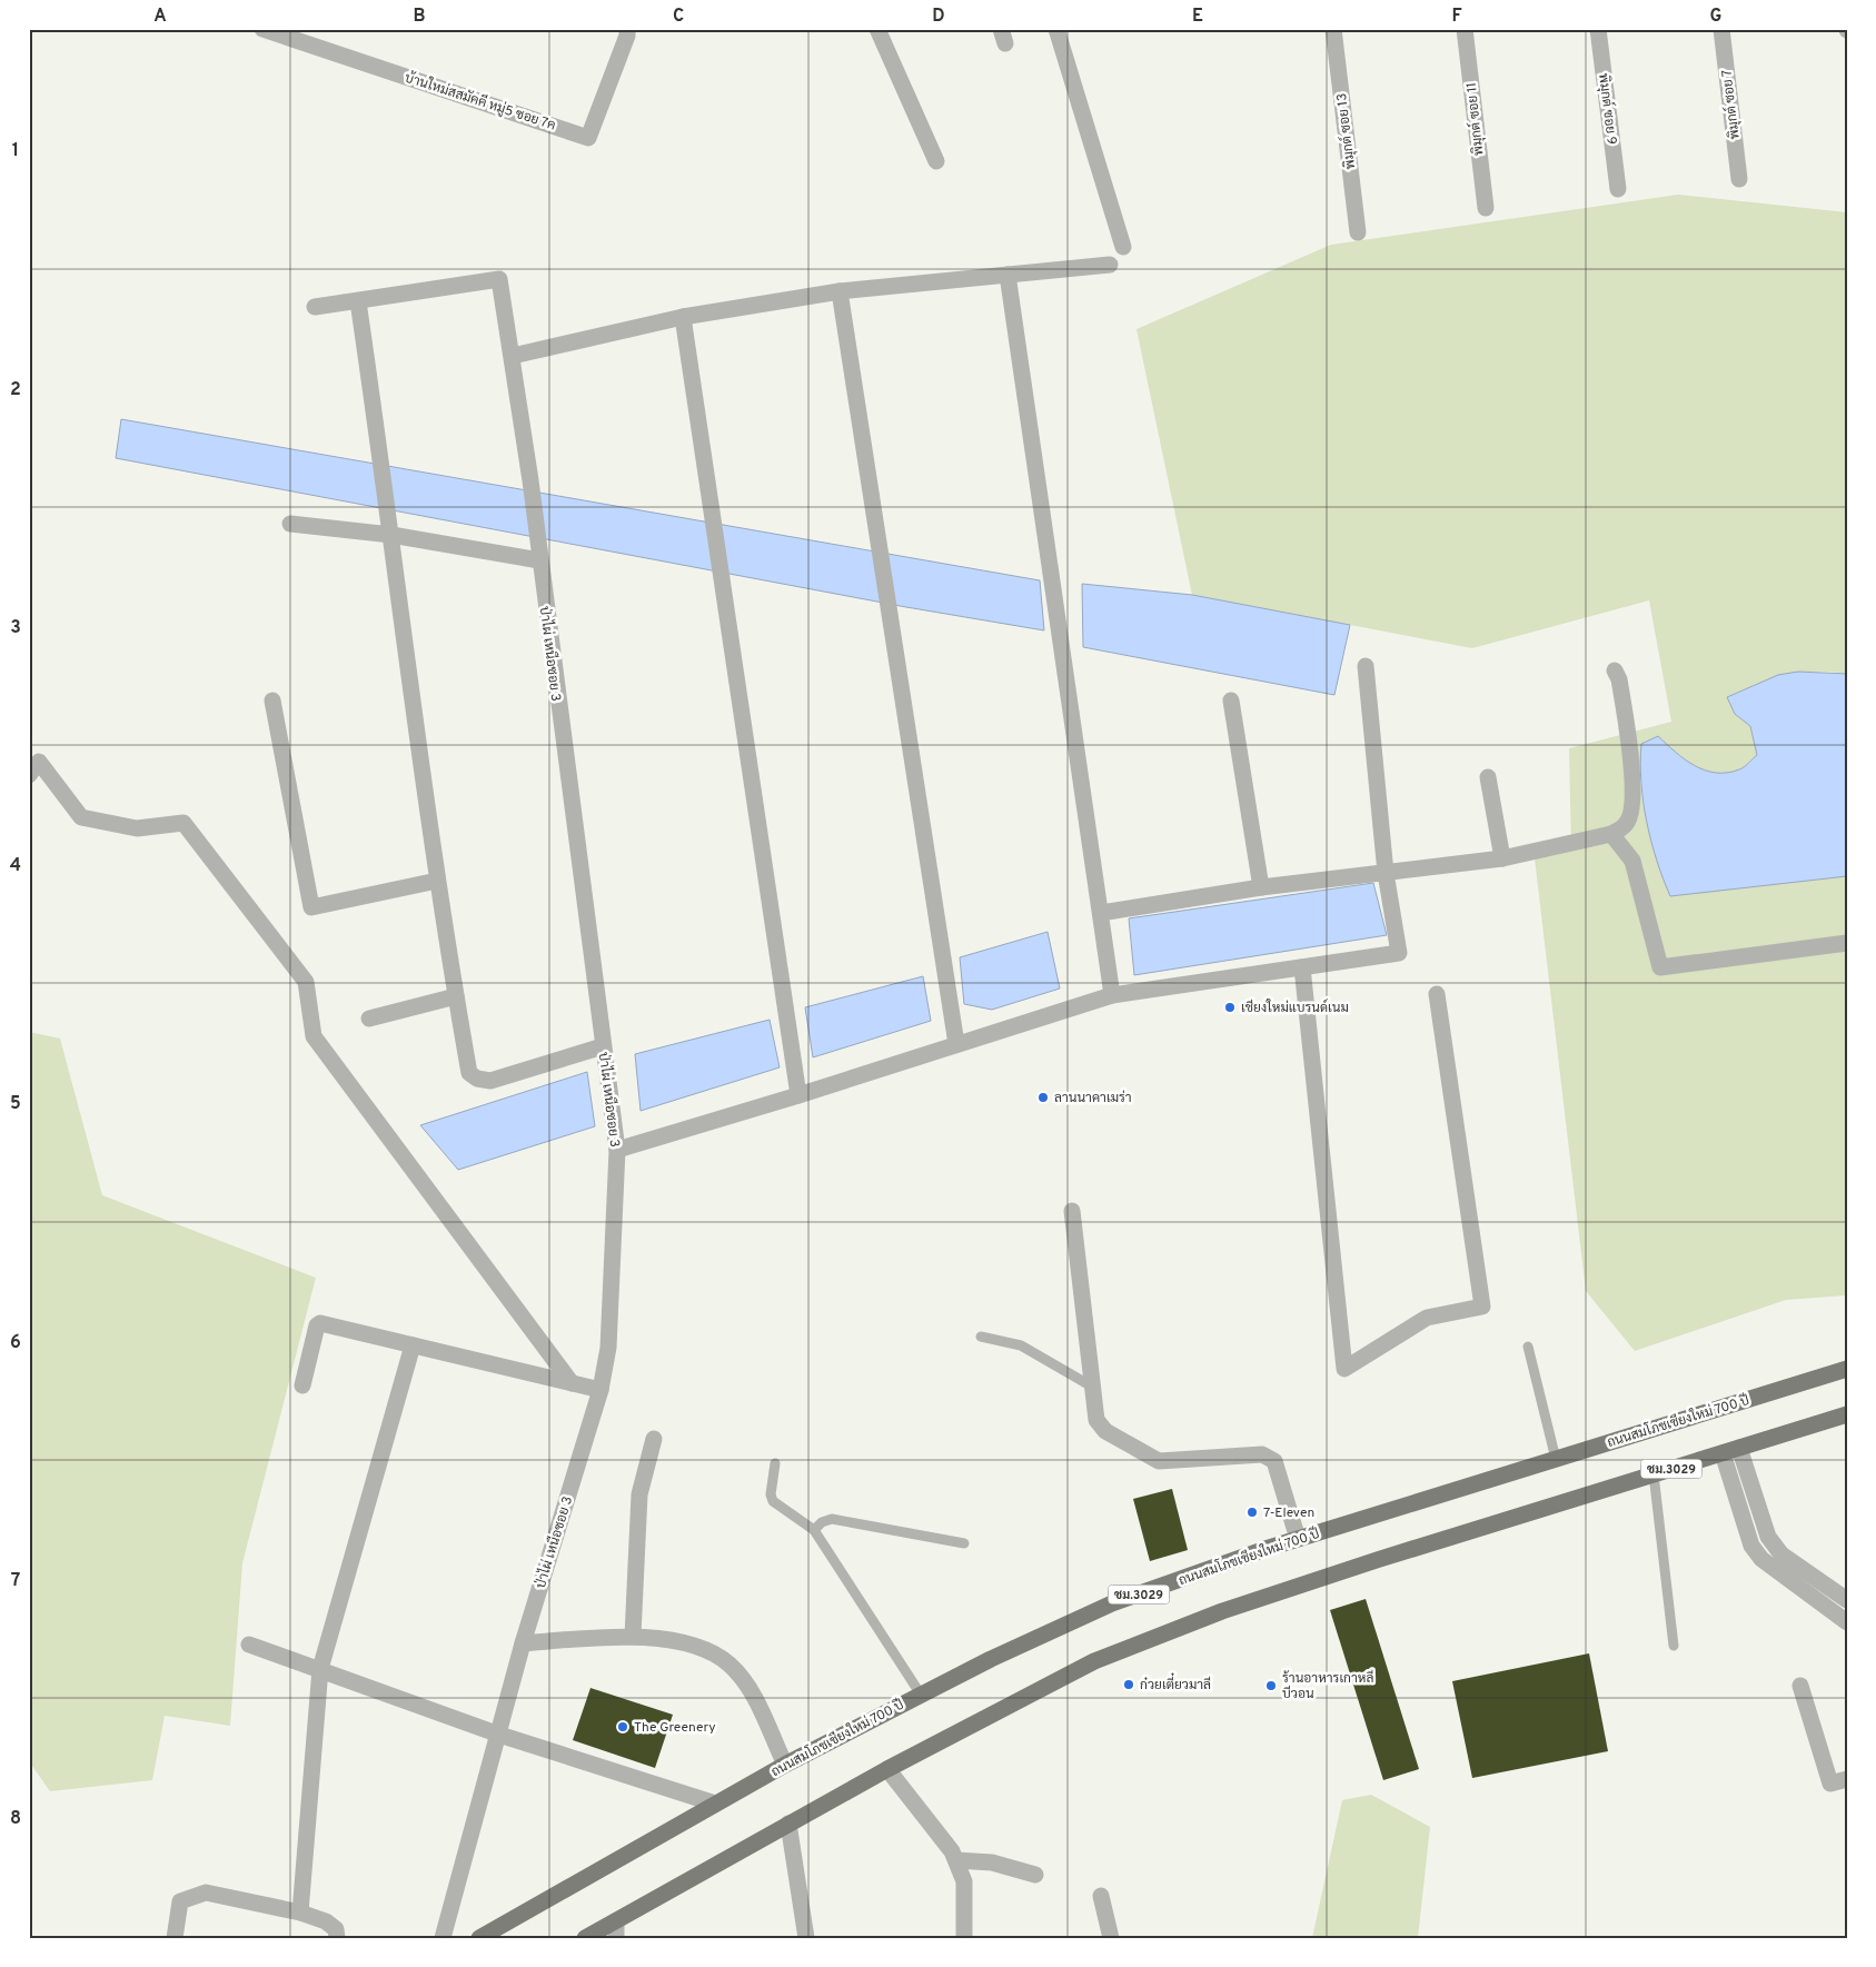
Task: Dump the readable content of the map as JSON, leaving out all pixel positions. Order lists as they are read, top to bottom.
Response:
{
  "streets": {
    "main road": ["ถนนสมโภชเชียงใหม่ 700 ปี", "ชม.3029"],
    "street": [
      "บ้านใหม่สสมัคคี หมู่5 ซอย 7ค",
      "พิมุกต์ ซอย 7",
      "พิมุกต์ ซอย 9",
      "พิมุกต์ ซอย 11",
      "พิมุกต์ ซอย 13",
      "ป่าไผ่ เหนือซอย 3"
    ]
  },
  "places": [
    "เชียงใหม่แบรนด์เนม",
    "ลานนาคาเมร่า",
    "7-Eleven",
    "ก๋วยเตี๋ยวมาลี",
    "ร้านอาหารเกาหลี บีวอน",
    "The Greenery"
  ],
  "grid": {
    "columns": [
      "A",
      "B",
      "C",
      "D",
      "E",
      "F",
      "G"
    ],
    "rows": [
      "1",
      "2",
      "3",
      "4",
      "5",
      "6",
      "7",
      "8"
    ]
  }
}
